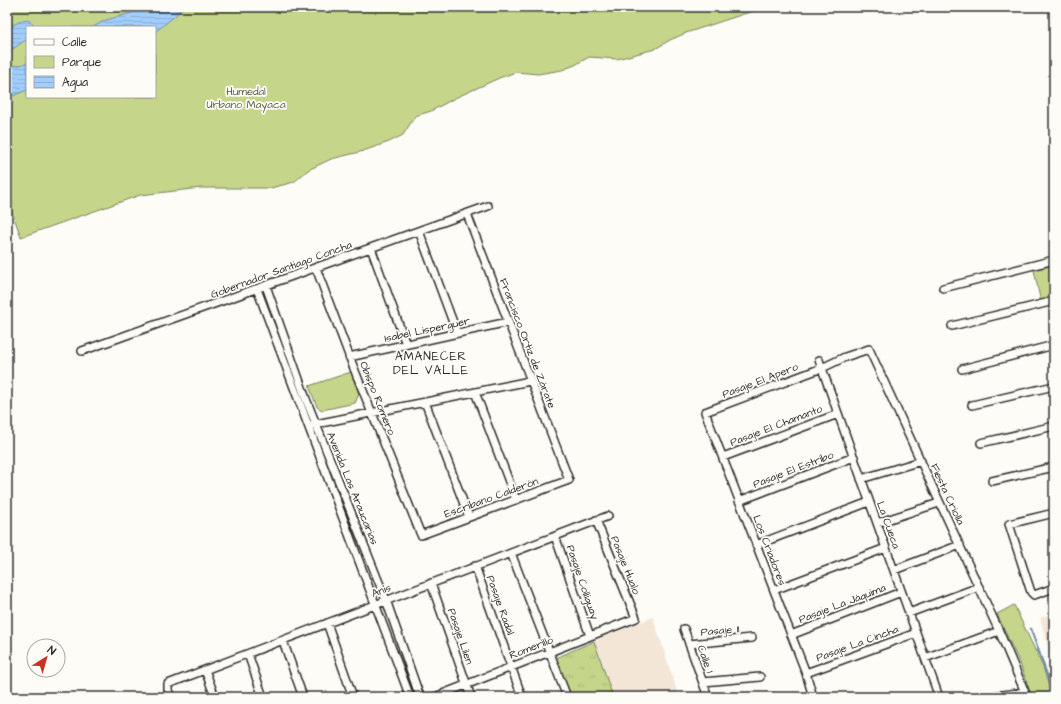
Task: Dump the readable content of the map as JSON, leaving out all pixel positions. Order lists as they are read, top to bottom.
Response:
{
  "streets": {
    "street": [
      "Gobernador Santiago Concha",
      "Isabel Lisperguer",
      "Francisco Ortiz de Zárate",
      "Pasaje El Apero",
      "Obispo Romero",
      "Pasaje El Chamanto",
      "Pasaje El Estribo",
      "Avenida Las Araucarias",
      "Fiesta Criolla",
      "Escribano Calderón",
      "La Cueca",
      "Los Criadores",
      "Pasaje Hualo",
      "Pasaje Colliguay",
      "Anis",
      "Pasaje La Jáquima",
      "Pasaje Radal",
      "Pasaje 11",
      "Pasaje Lilen",
      "Pasaje La Cincha",
      "Romerillo",
      "Calle 1"
    ]
  },
  "crossings": [
    ["Gobernador Santiago Concha", "Francisco Ortiz de Zárate"],
    ["Gobernador Santiago Concha", "Obispo Romero"],
    ["Gobernador Santiago Concha", "Avenida Las Araucarias"],
    ["Isabel Lisperguer", "Francisco Ortiz de Zárate"],
    ["Isabel Lisperguer", "Obispo Romero"],
    ["Francisco Ortiz de Zárate", "Escribano Calderón"],
    ["Pasaje El Apero", "Fiesta Criolla"],
    ["Pasaje El Apero", "La Cueca"],
    ["Pasaje El Apero", "Los Criadores"],
    ["Obispo Romero", "Escribano Calderón"],
    ["Pasaje El Chamanto", "La Cueca"],
    ["Pasaje El Chamanto", "Los Criadores"],
    ["Pasaje El Estribo", "La Cueca"],
    ["Pasaje El Estribo", "Los Criadores"],
    ["Avenida Las Araucarias", "Anis"],
    ["Fiesta Criolla", "La Cueca"],
    ["La Cueca", "Pasaje La Jáquima"],
    ["La Cueca", "Pasaje La Cincha"],
    ["Los Criadores", "Pasaje La Jáquima"],
    ["Los Criadores", "Pasaje La Cincha"],
    ["Pasaje Hualo", "Anis"],
    ["Pasaje Hualo", "Romerillo"],
    ["Pasaje Colliguay", "Anis"],
    ["Pasaje Colliguay", "Romerillo"],
    ["Anis", "Pasaje Radal"],
    ["Anis", "Pasaje Lilen"],
    ["Pasaje Radal", "Romerillo"],
    ["Pasaje 11", "Calle 1"],
    ["Pasaje Lilen", "Romerillo"]
  ],
  "districts": ["AMANECER DEL VALLE"],
  "parks": ["Humedal Urbano Mayaca"],
  "legend": ["Calle", "Parque", "Agua"],
  "north": "top right"
}
